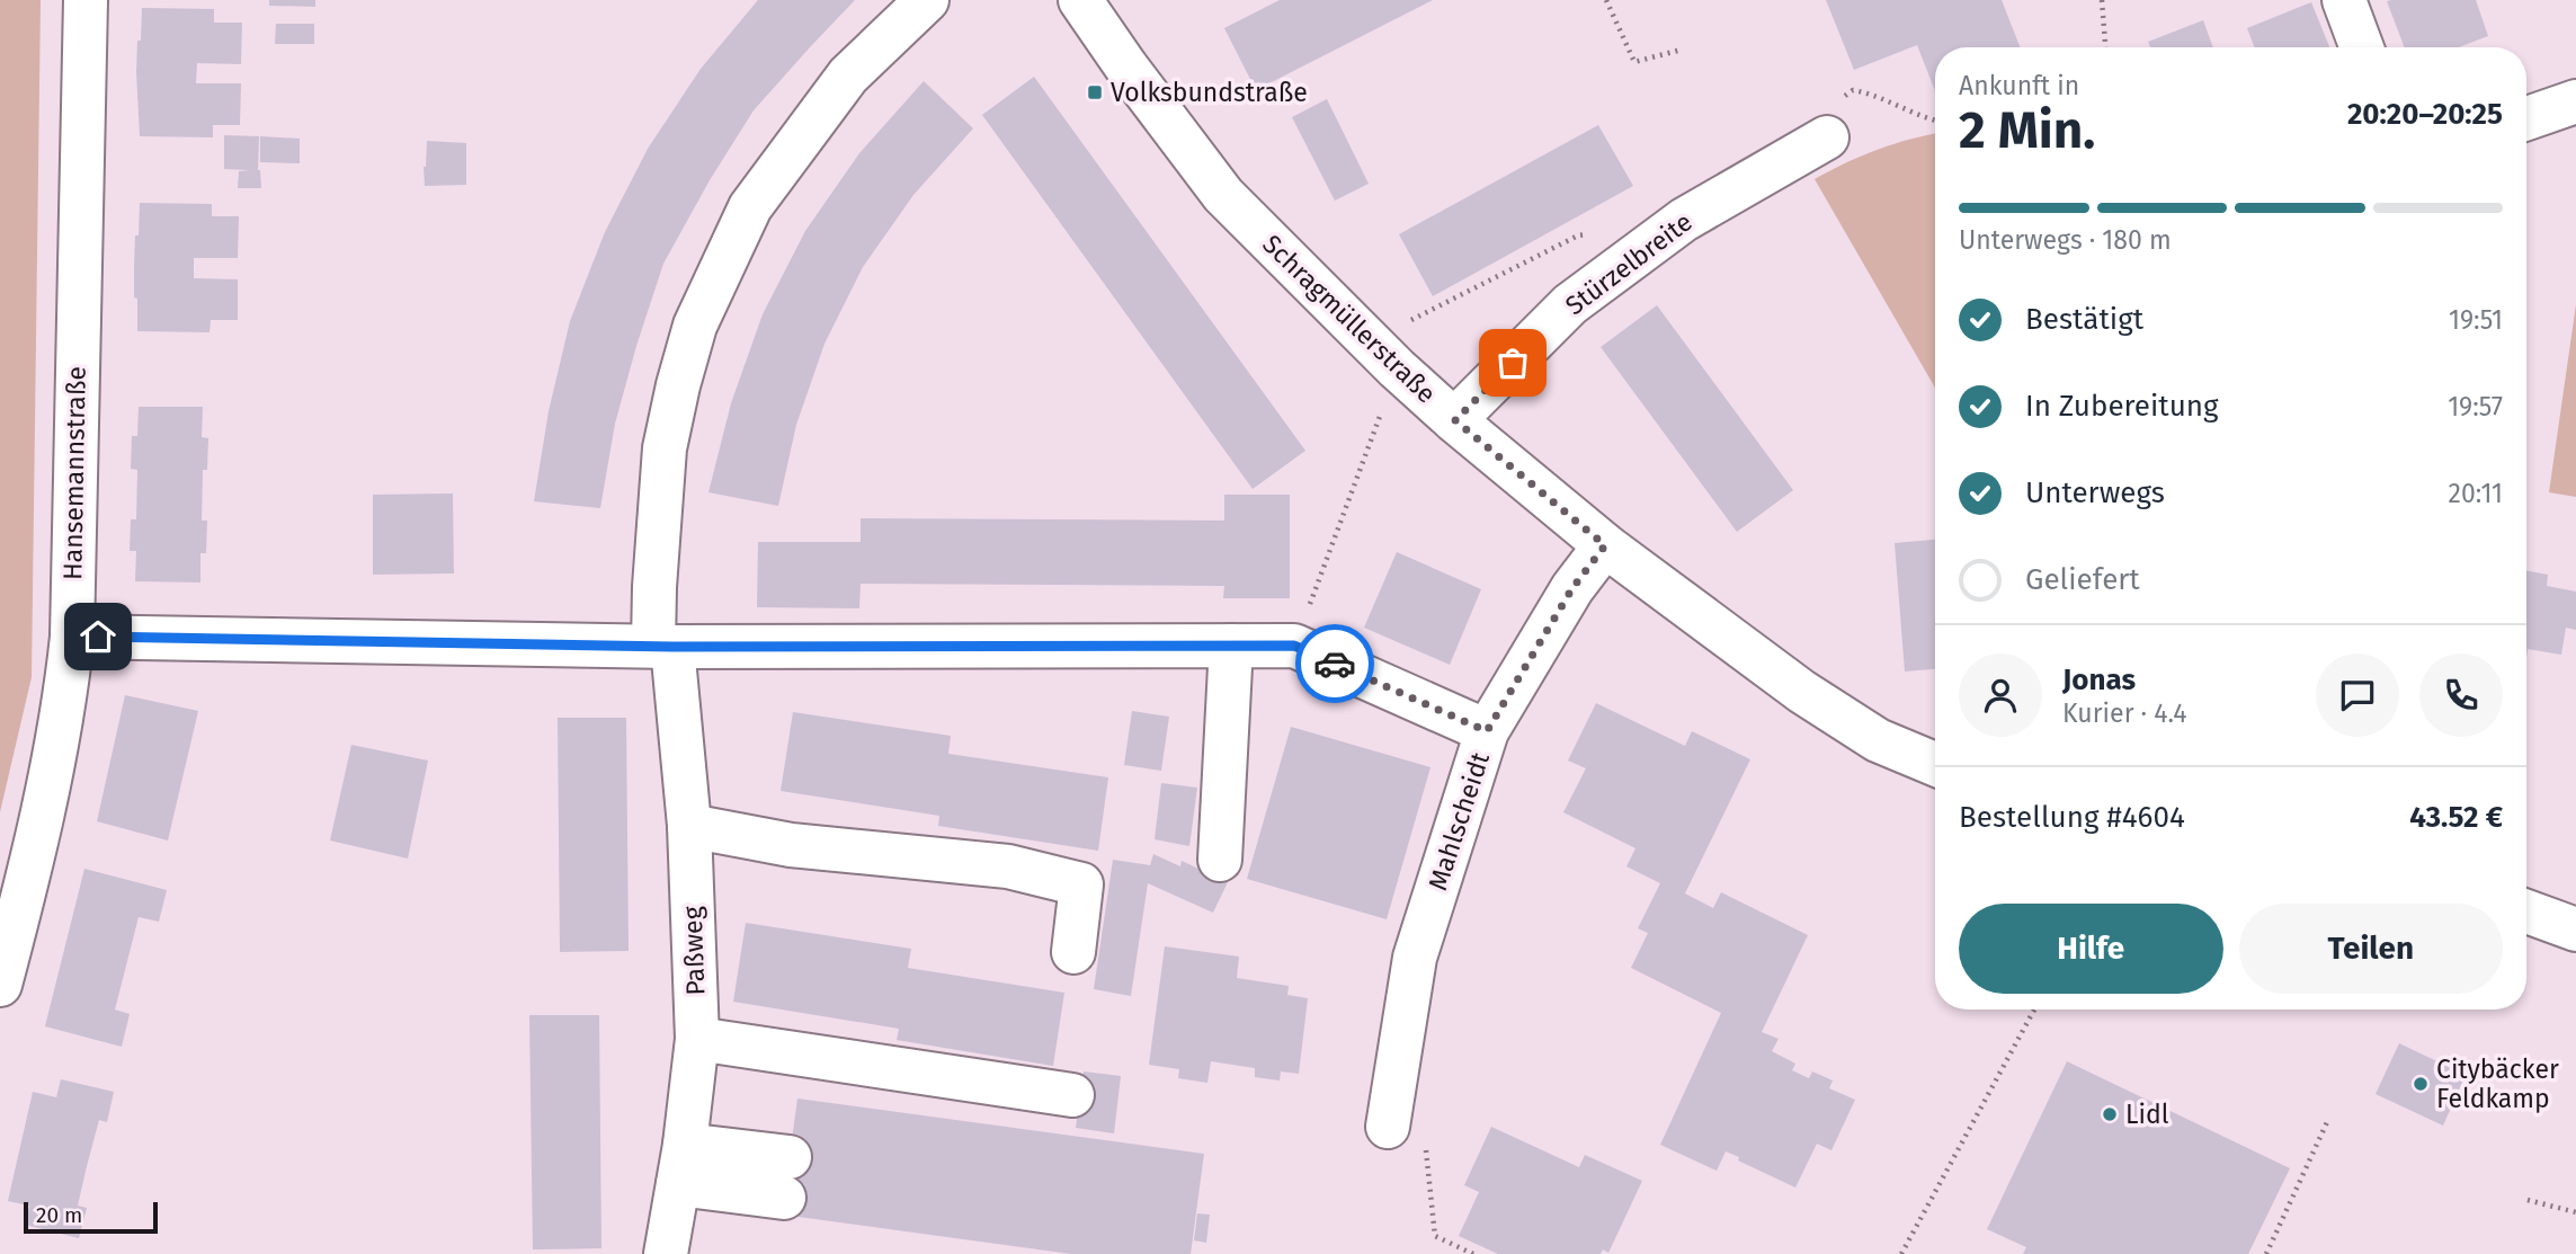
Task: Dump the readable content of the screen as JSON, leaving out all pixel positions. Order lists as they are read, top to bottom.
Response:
{
  "streets": {
    "street": [
      "Stürzelbreite",
      "Schragmüllerstraße",
      "Hansemannstraße",
      "Mahlscheidt",
      "Paßweg"
    ]
  },
  "crossings": [
    ["Stürzelbreite", "Schragmüllerstraße"],
    ["Schragmüllerstraße", "Mahlscheidt"]
  ],
  "places": {
    "transit": ["Volksbundstraße"],
    "other": ["Citybäcker Feldkamp", "Lidl"]
  },
  "scale_bar": "20 m",
  "page": {
    "heading": ["2 Min.", "Ankunft in", "20:20–20:25"],
    "panel": [
      "Jonas",
      "Kurier · 4.4",
      "Bestellung #4604",
      "43.52 €"
    ],
    "bar": "Unterwegs · 180 m",
    "list": [
      ["Bestätigt", "19:51"],
      ["In Zubereitung", "19:57"],
      ["Unterwegs", "20:11"],
      "Geliefert"
    ],
    "buttons": ["Hilfe", "Teilen"],
    "scale": "20 m"
  }
}
